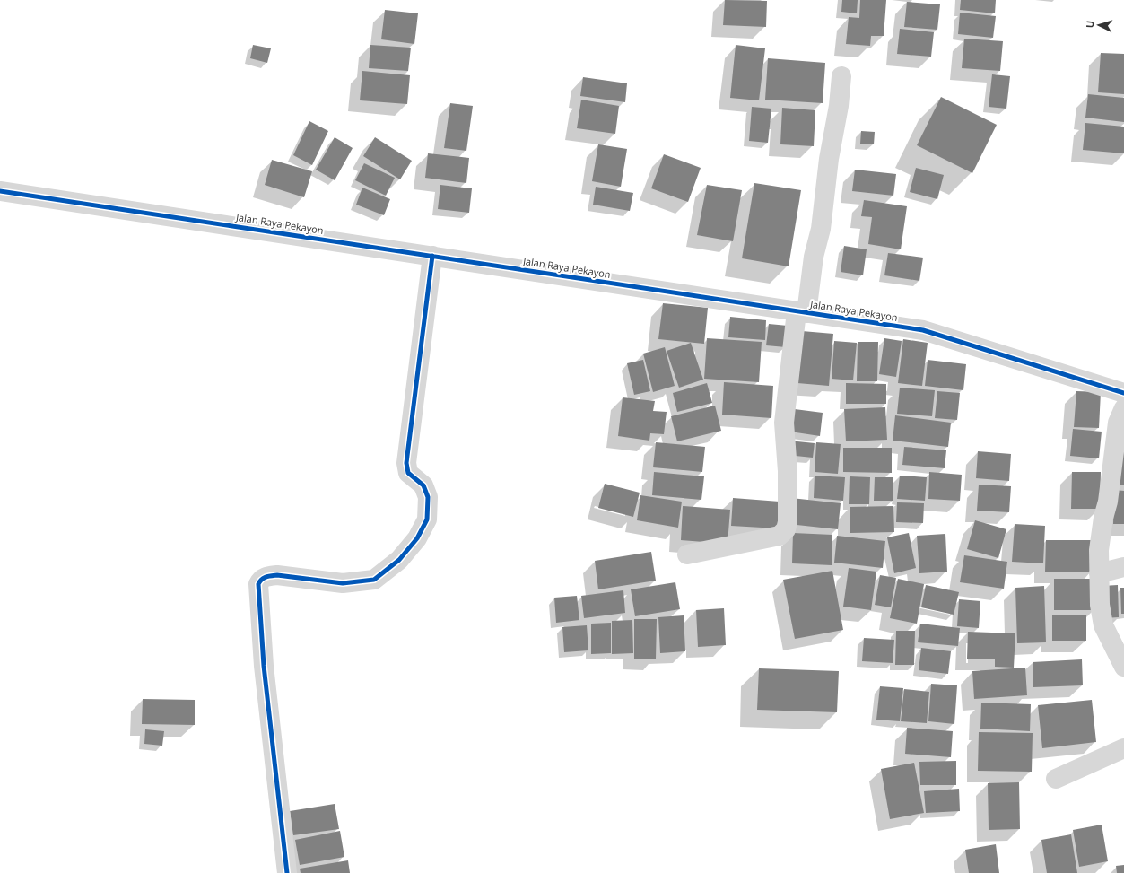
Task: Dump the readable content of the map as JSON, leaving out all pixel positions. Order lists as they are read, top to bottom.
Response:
{
  "streets": {
    "street": ["Jalan Raya Pekayon"]
  },
  "north": "left"
}
